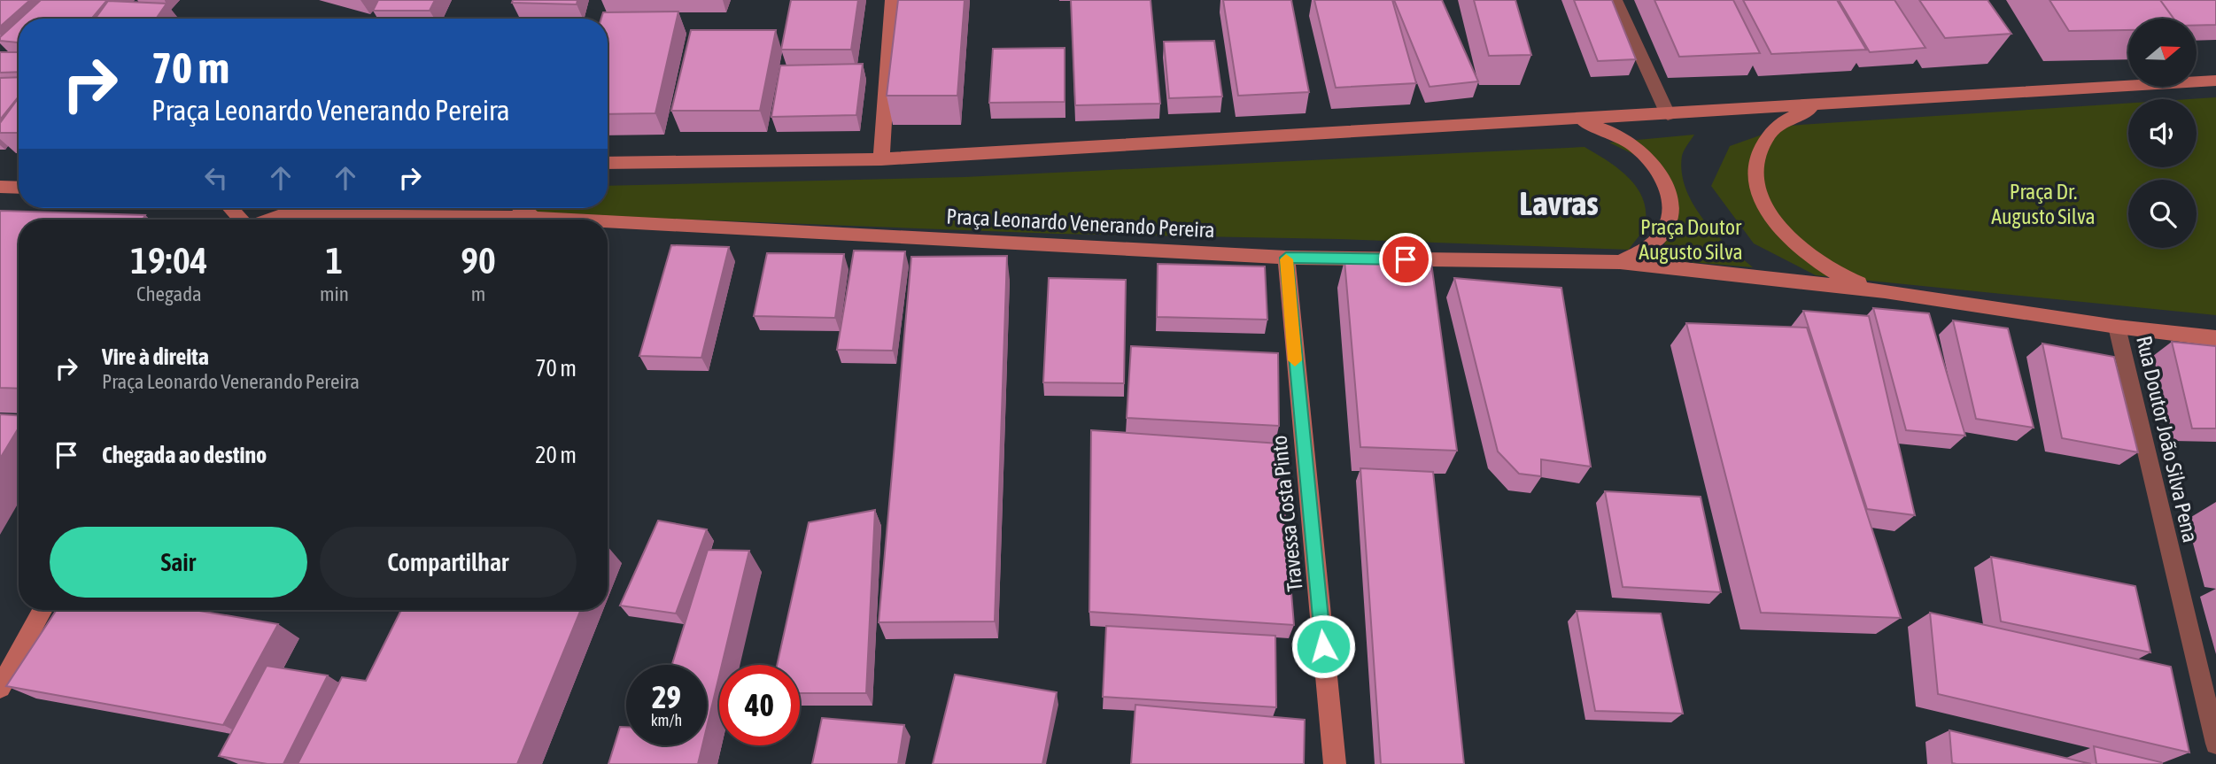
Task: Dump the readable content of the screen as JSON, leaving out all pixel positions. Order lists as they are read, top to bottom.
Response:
{
  "streets": {
    "main road": ["Praça Leonardo Venerando Pereira", "Travessa Costa Pinto"],
    "street": ["Rua Doutor João Silva Pena"]
  },
  "crossings": [
    ["Praça Leonardo Venerando Pereira", "Travessa Costa Pinto"]
  ],
  "districts": ["Lavras"],
  "parks": ["Praça Dr. Augusto Silva", "Praça Doutor Augusto Silva"],
  "north": "right",
  "page": {
    "turn": ["70 m", "Praça Leonardo Venerando Pereira"],
    "eta": [
      "19:04",
      "Chegada",
      "1",
      "min",
      "90",
      "m"
    ],
    "list": [
      {
        "name": "Vire à direita",
        "note": "Praça Leonardo Venerando Pereira",
        "value": "70 m"
      },
      {
        "name": "Chegada ao destino",
        "value": "20 m"
      }
    ],
    "buttons": ["Sair", "Compartilhar"],
    "speed": "29 km/h",
    "limit": "40"
  }
}
